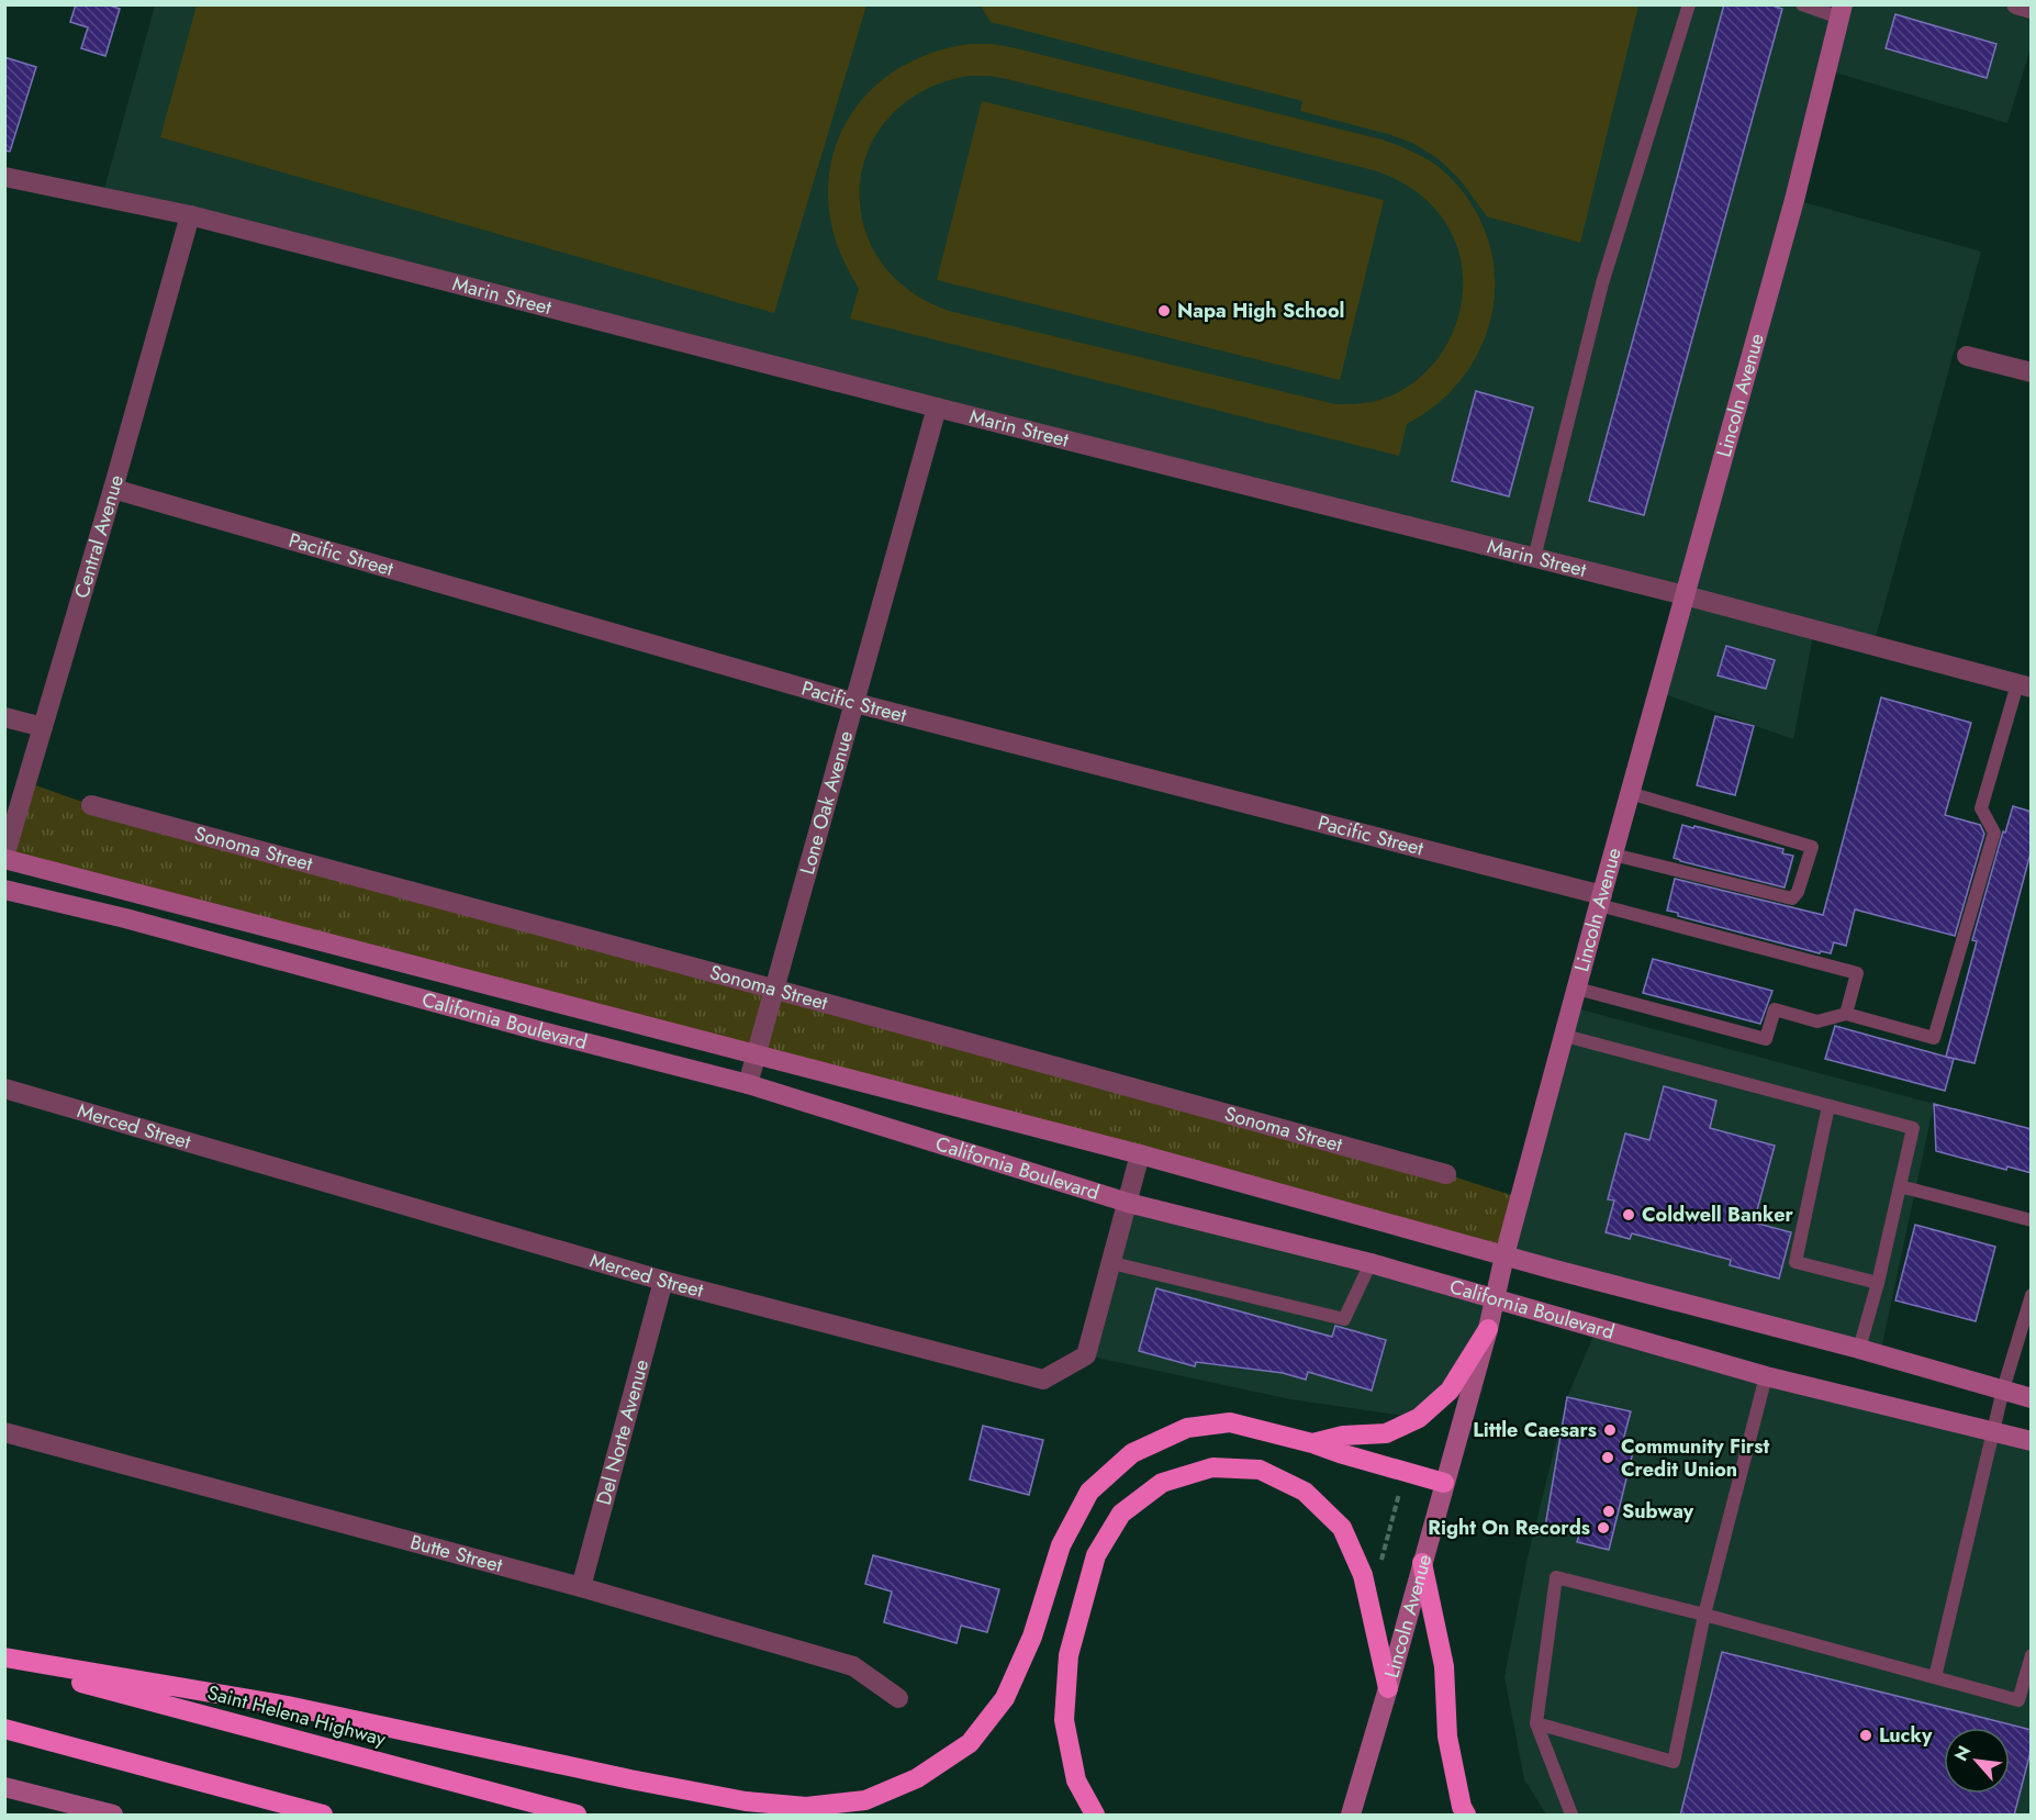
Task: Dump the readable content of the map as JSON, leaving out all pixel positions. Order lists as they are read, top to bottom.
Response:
{
  "streets": {
    "highway": ["Saint Helena Highway"],
    "street": [
      "Marin Street",
      "Lincoln Avenue",
      "Central Avenue",
      "Pacific Street",
      "Lone Oak Avenue",
      "Sonoma Street",
      "California Boulevard",
      "Merced Street",
      "Del Norte Avenue",
      "Butte Street"
    ]
  },
  "crossings": [
    ["Marin Street", "Lincoln Avenue"],
    ["Marin Street", "Central Avenue"],
    ["Marin Street", "Lone Oak Avenue"],
    ["Lincoln Avenue", "Pacific Street"],
    ["Lincoln Avenue", "California Boulevard"],
    ["Central Avenue", "Pacific Street"],
    ["Central Avenue", "California Boulevard"],
    ["Pacific Street", "Lone Oak Avenue"],
    ["Lone Oak Avenue", "Sonoma Street"],
    ["Lone Oak Avenue", "California Boulevard"],
    ["California Boulevard", "Merced Street"],
    ["Merced Street", "Del Norte Avenue"],
    ["Del Norte Avenue", "Butte Street"]
  ],
  "places": [
    "Napa High School",
    "Coldwell Banker",
    "Little Caesars",
    "Community First Credit Union",
    "Subway",
    "Right On Records",
    "Lucky"
  ],
  "north": "top left"
}
